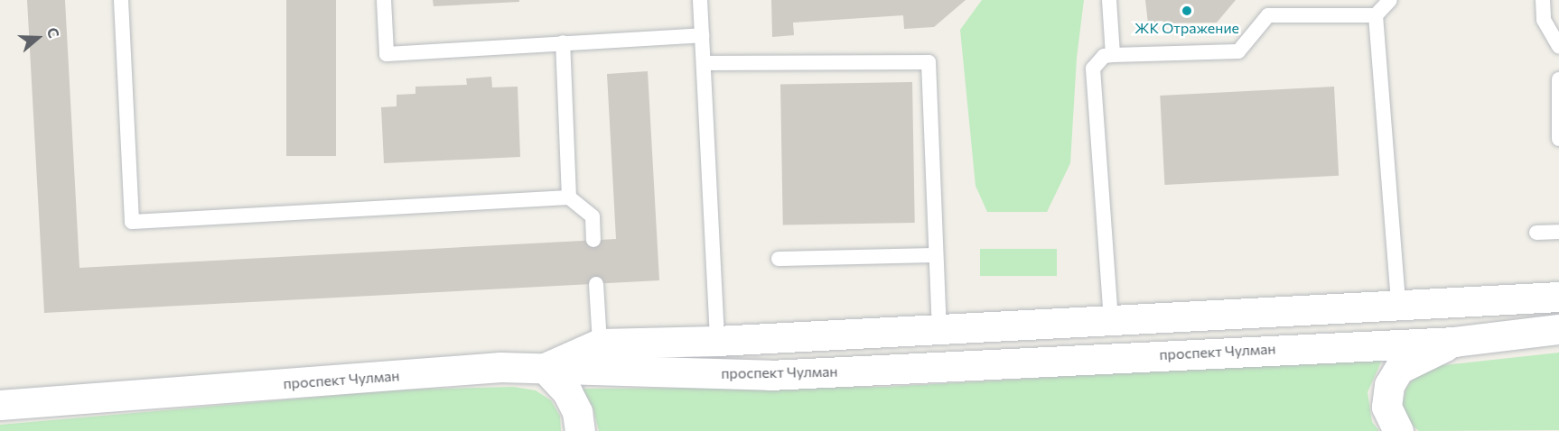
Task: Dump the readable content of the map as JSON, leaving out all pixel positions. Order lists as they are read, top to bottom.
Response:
{
  "streets": {
    "main road": ["проспект Чулман"]
  },
  "places": ["ЖК Отражение"],
  "north": "right"
}
